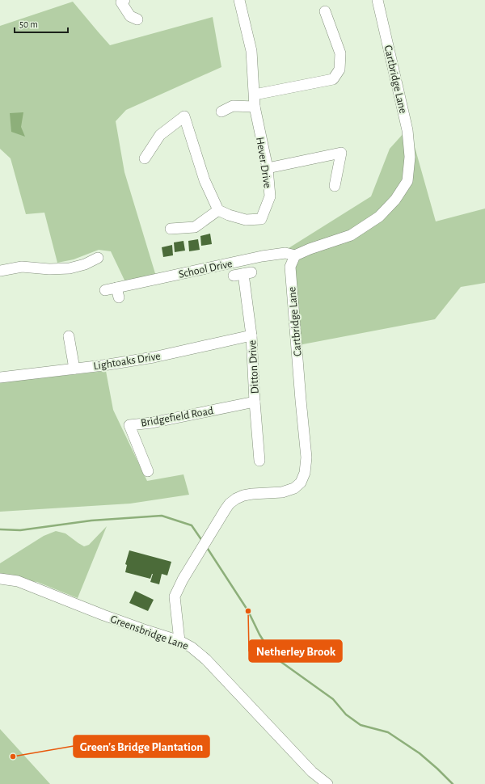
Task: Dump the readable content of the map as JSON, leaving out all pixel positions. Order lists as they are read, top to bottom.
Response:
{
  "streets": {
    "street": [
      "Cartbridge Lane",
      "Hever Drive",
      "School Drive",
      "Lightoaks Drive",
      "Ditton Drive",
      "Bridgefield Road",
      "Greensbridge Lane"
    ]
  },
  "crossings": [
    ["Cartbridge Lane", "School Drive"],
    ["Cartbridge Lane", "Greensbridge Lane"],
    ["Lightoaks Drive", "Ditton Drive"],
    ["Ditton Drive", "Bridgefield Road"]
  ],
  "places": ["Netherley Brook", "Green's Bridge Plantation"],
  "scale_bar": "50 m"
}
